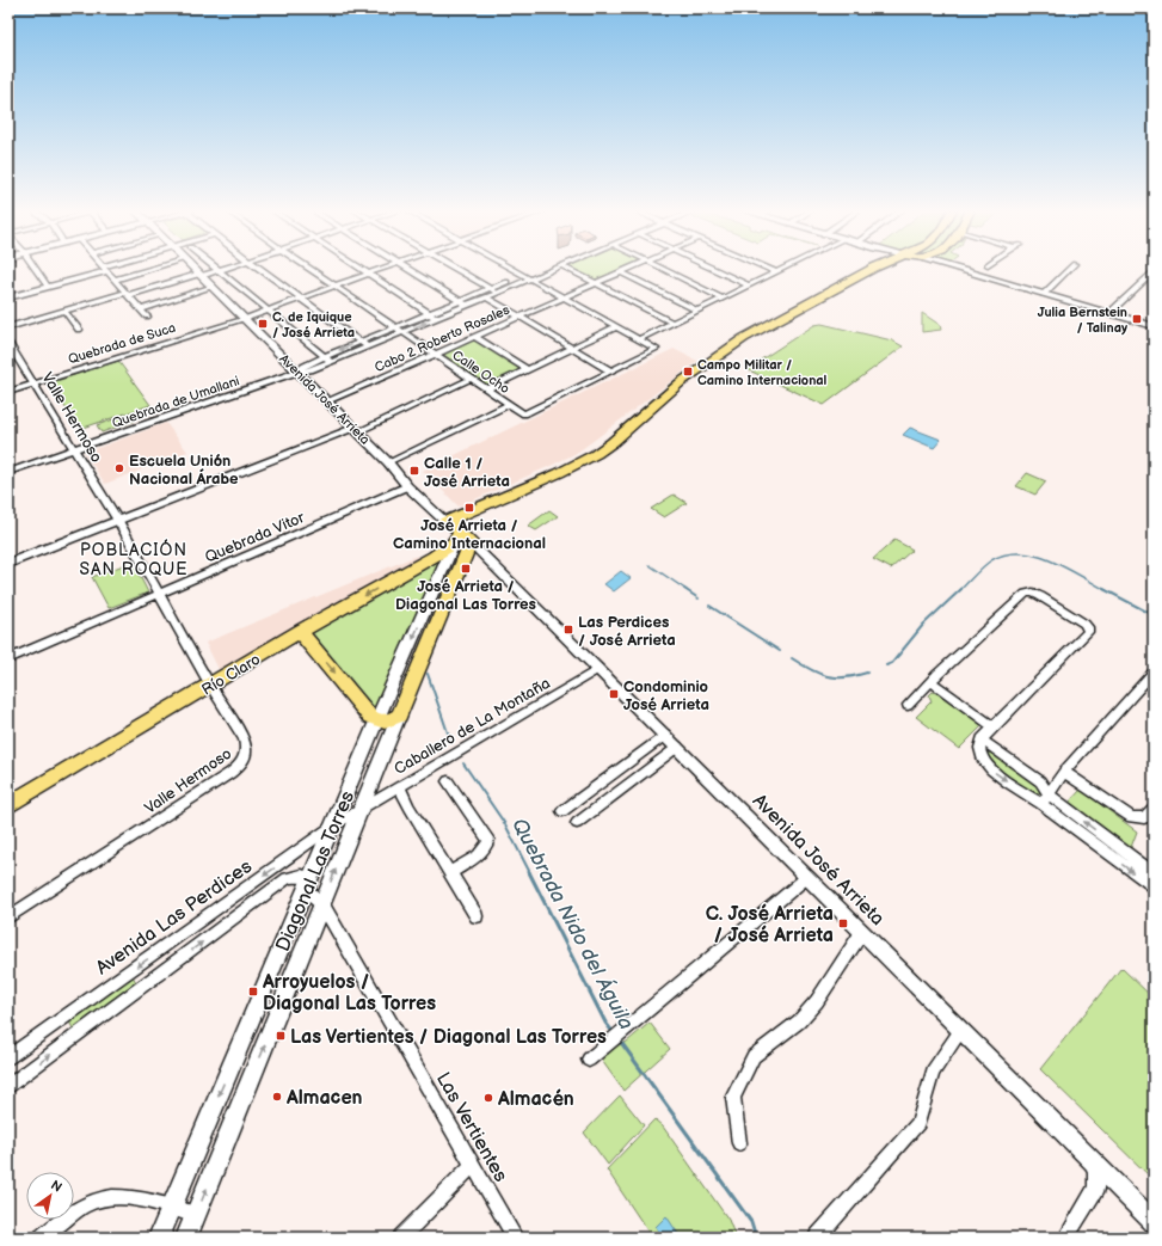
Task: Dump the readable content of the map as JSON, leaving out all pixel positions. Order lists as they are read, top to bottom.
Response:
{
  "streets": {
    "main road": ["Avenida José Arrieta", "Río Claro", "Diagonal Las Torres"],
    "street": [
      "Cabo 2 Roberto Rosales",
      "Quebrada de Suca",
      "Calle Ocho",
      "Quebrada de Umallani",
      "Valle Hermoso",
      "Quebrada Vitor",
      "Caballero de La Montaña",
      "Avenida Las Perdices",
      "Las Vertientes"
    ]
  },
  "crossings": [
    ["Cabo 2 Roberto Rosales", "Calle Ocho"],
    ["Cabo 2 Roberto Rosales", "Avenida José Arrieta"],
    ["Quebrada de Suca", "Avenida José Arrieta"],
    ["Quebrada de Suca", "Valle Hermoso"],
    ["Avenida José Arrieta", "Quebrada de Umallani"],
    ["Avenida José Arrieta", "Quebrada Vitor"],
    ["Avenida José Arrieta", "Río Claro"],
    ["Avenida José Arrieta", "Caballero de La Montaña"],
    ["Avenida José Arrieta", "Diagonal Las Torres"],
    ["Quebrada de Umallani", "Valle Hermoso"],
    ["Valle Hermoso", "Quebrada Vitor"],
    ["Valle Hermoso", "Río Claro"],
    ["Río Claro", "Diagonal Las Torres"],
    ["Caballero de La Montaña", "Diagonal Las Torres"],
    ["Caballero de La Montaña", "Avenida Las Perdices"],
    ["Diagonal Las Torres", "Avenida Las Perdices"],
    ["Diagonal Las Torres", "Las Vertientes"]
  ],
  "one_way": ["Río Claro"],
  "districts": ["POBLACIÓN SAN ROQUE"],
  "water": ["Quebrada Nido del Águila"],
  "places": {
    "transit": [
      "Julia Bernstein / Talinay",
      "C. de Iquique / José Arrieta",
      "Campo Militar / Camino Internacional",
      "Calle 1 / José Arrieta",
      "José Arrieta / Camino Internacional",
      "José Arrieta / Diagonal Las Torres",
      "Las Perdices / José Arrieta",
      "Condominio José Arrieta",
      "C. José Arrieta / José Arrieta",
      "Arroyuelos / Diagonal Las Torres",
      "Las Vertientes / Diagonal Las Torres"
    ],
    "other": ["Escuela Unión Nacional Árabe", "Almacen", "Almacén"]
  },
  "north": "top right"
}
